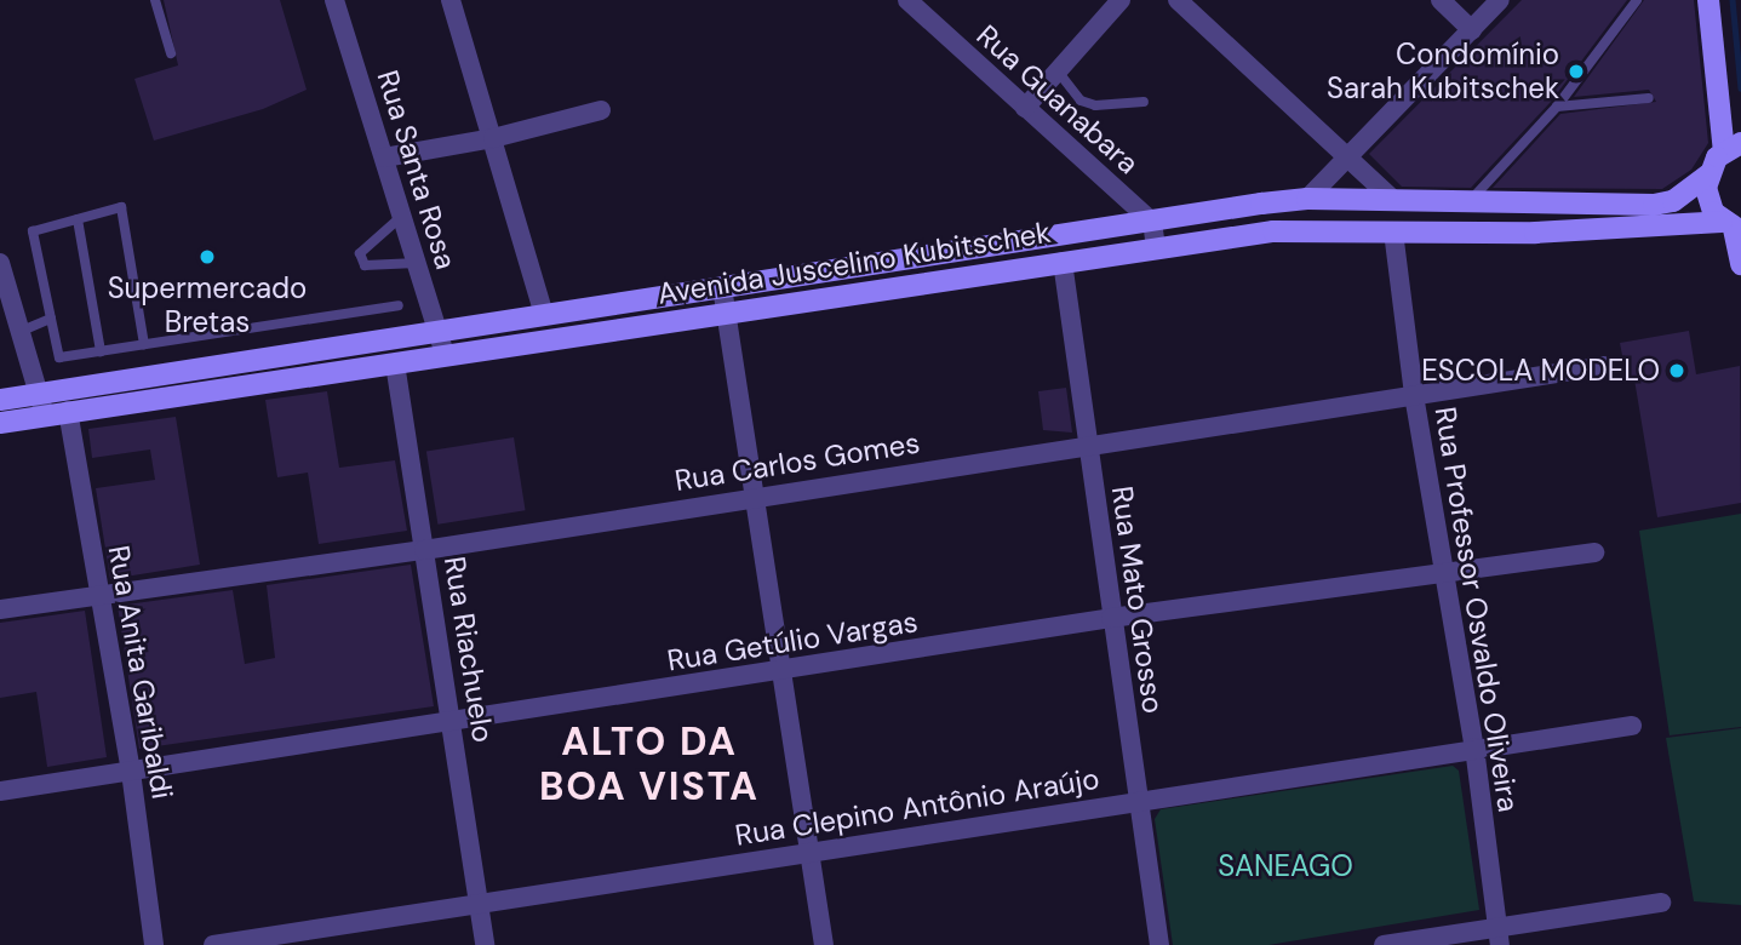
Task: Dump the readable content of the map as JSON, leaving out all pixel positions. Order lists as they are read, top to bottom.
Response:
{
  "streets": {
    "street": [
      "Rua Guanabara",
      "Rua Santa Rosa",
      "Avenida Juscelino Kubitschek",
      "Rua Carlos Gomes",
      "Rua Mato Grosso",
      "Rua Professor Osvaldo Oliveira",
      "Rua Getúlio Vargas",
      "Rua Riachuelo",
      "Rua Anita Garibaldi",
      "Rua Clepino Antônio Araújo"
    ]
  },
  "crossings": [
    ["Rua Guanabara", "Avenida Juscelino Kubitschek"],
    ["Rua Santa Rosa", "Avenida Juscelino Kubitschek"],
    ["Avenida Juscelino Kubitschek", "Rua Mato Grosso"],
    ["Avenida Juscelino Kubitschek", "Rua Professor Osvaldo Oliveira"],
    ["Avenida Juscelino Kubitschek", "Rua Riachuelo"],
    ["Avenida Juscelino Kubitschek", "Rua Anita Garibaldi"],
    ["Rua Carlos Gomes", "Rua Mato Grosso"],
    ["Rua Carlos Gomes", "Rua Professor Osvaldo Oliveira"],
    ["Rua Carlos Gomes", "Rua Riachuelo"],
    ["Rua Carlos Gomes", "Rua Anita Garibaldi"],
    ["Rua Mato Grosso", "Rua Getúlio Vargas"],
    ["Rua Mato Grosso", "Rua Clepino Antônio Araújo"],
    ["Rua Professor Osvaldo Oliveira", "Rua Getúlio Vargas"],
    ["Rua Professor Osvaldo Oliveira", "Rua Clepino Antônio Araújo"],
    ["Rua Getúlio Vargas", "Rua Riachuelo"],
    ["Rua Getúlio Vargas", "Rua Anita Garibaldi"],
    ["Rua Riachuelo", "Rua Clepino Antônio Araújo"]
  ],
  "districts": ["ALTO DA BOA VISTA"],
  "parks": ["SANEAGO"],
  "places": ["Condomínio Sarah Kubitschek", "Supermercado Bretas", "ESCOLA MODELO"]
}
